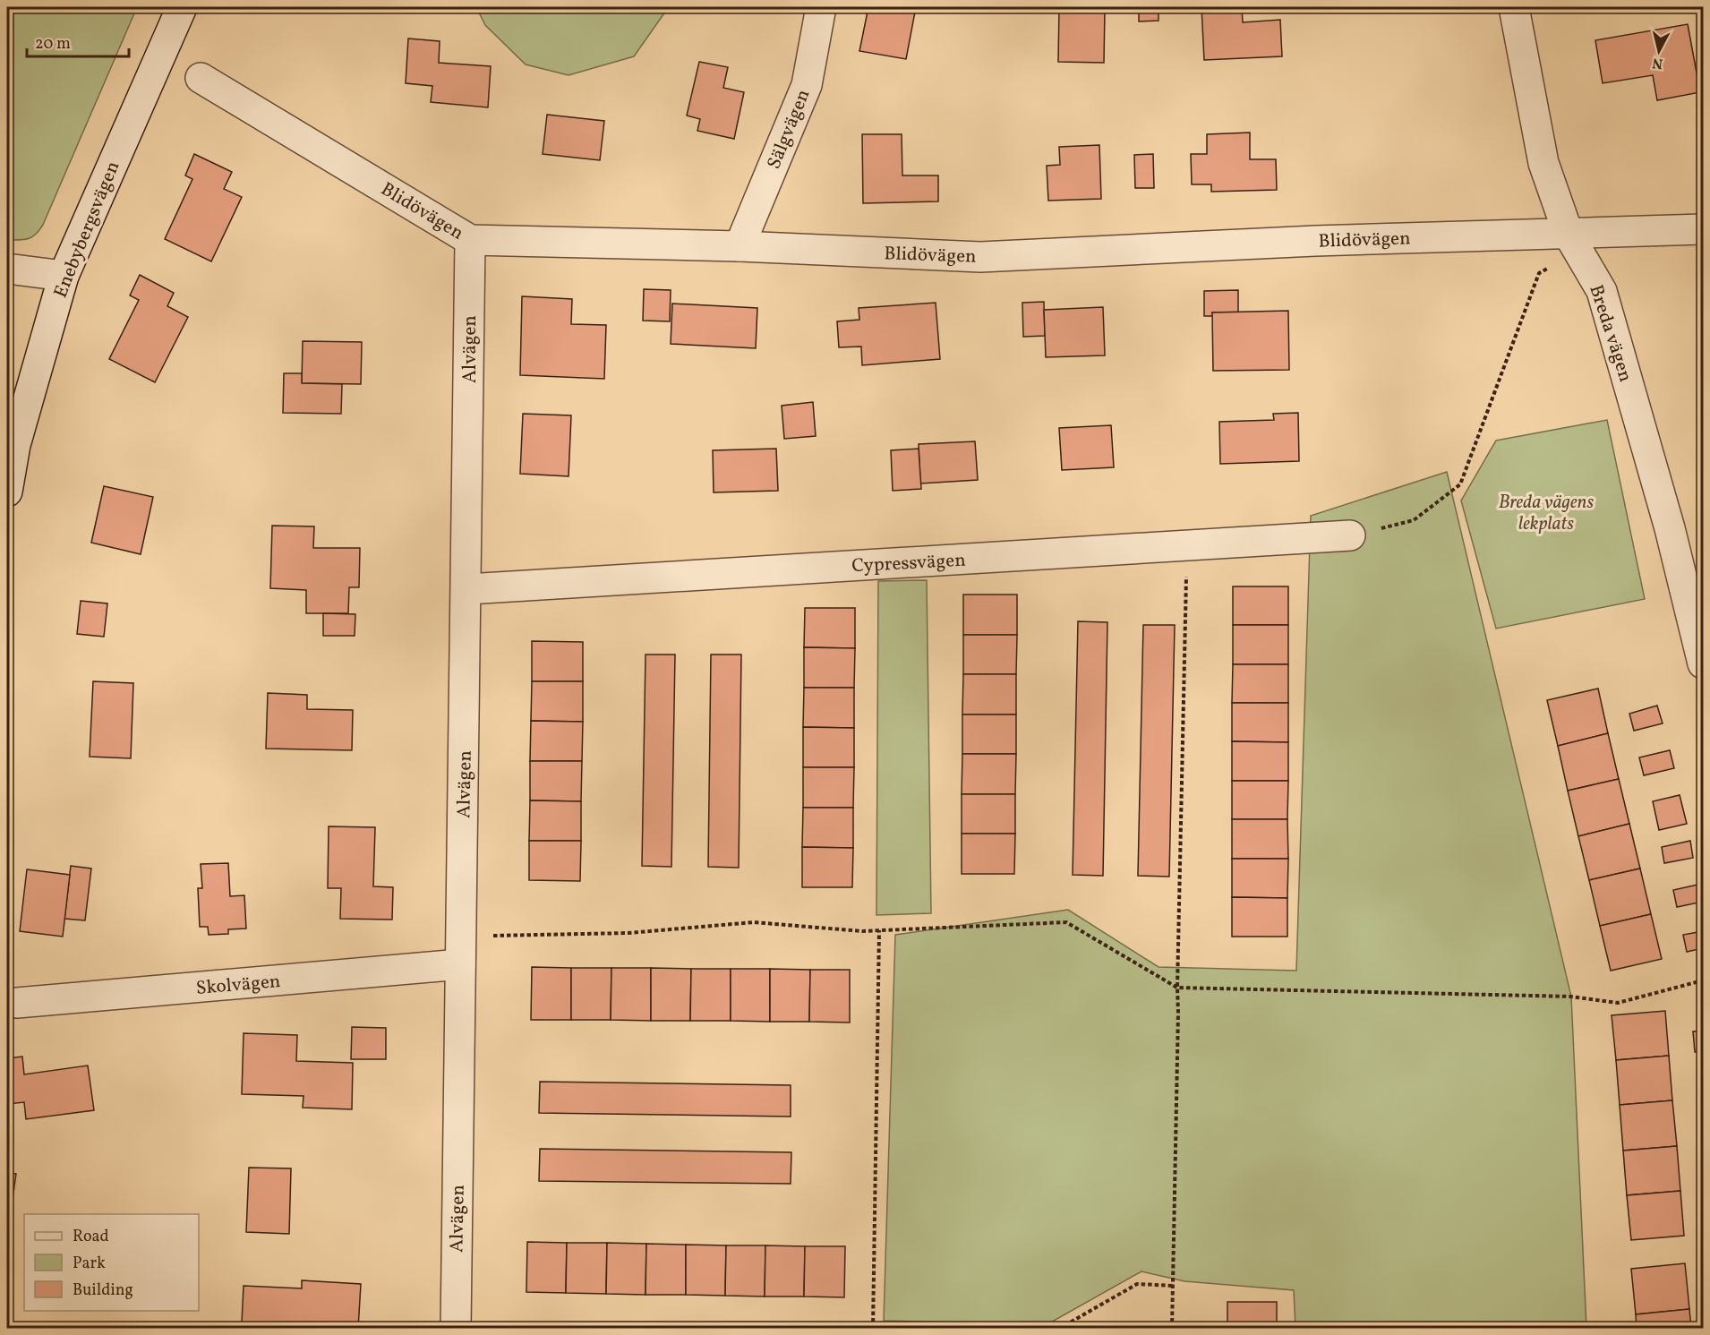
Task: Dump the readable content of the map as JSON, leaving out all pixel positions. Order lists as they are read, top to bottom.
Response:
{
  "streets": {
    "street": [
      "Sälgvägen",
      "Blidövägen",
      "Enebybergsvägen",
      "Breda vägen",
      "Alvägen",
      "Cypressvägen",
      "Skolvägen"
    ]
  },
  "crossings": [
    ["Sälgvägen", "Blidövägen"],
    ["Blidövägen", "Breda vägen"],
    ["Blidövägen", "Alvägen"],
    ["Alvägen", "Cypressvägen"],
    ["Alvägen", "Skolvägen"]
  ],
  "parks": ["Breda vägens lekplats"],
  "legend": ["Road", "Park", "Building"],
  "scale_bar": "20 m",
  "north": "bottom"
}
